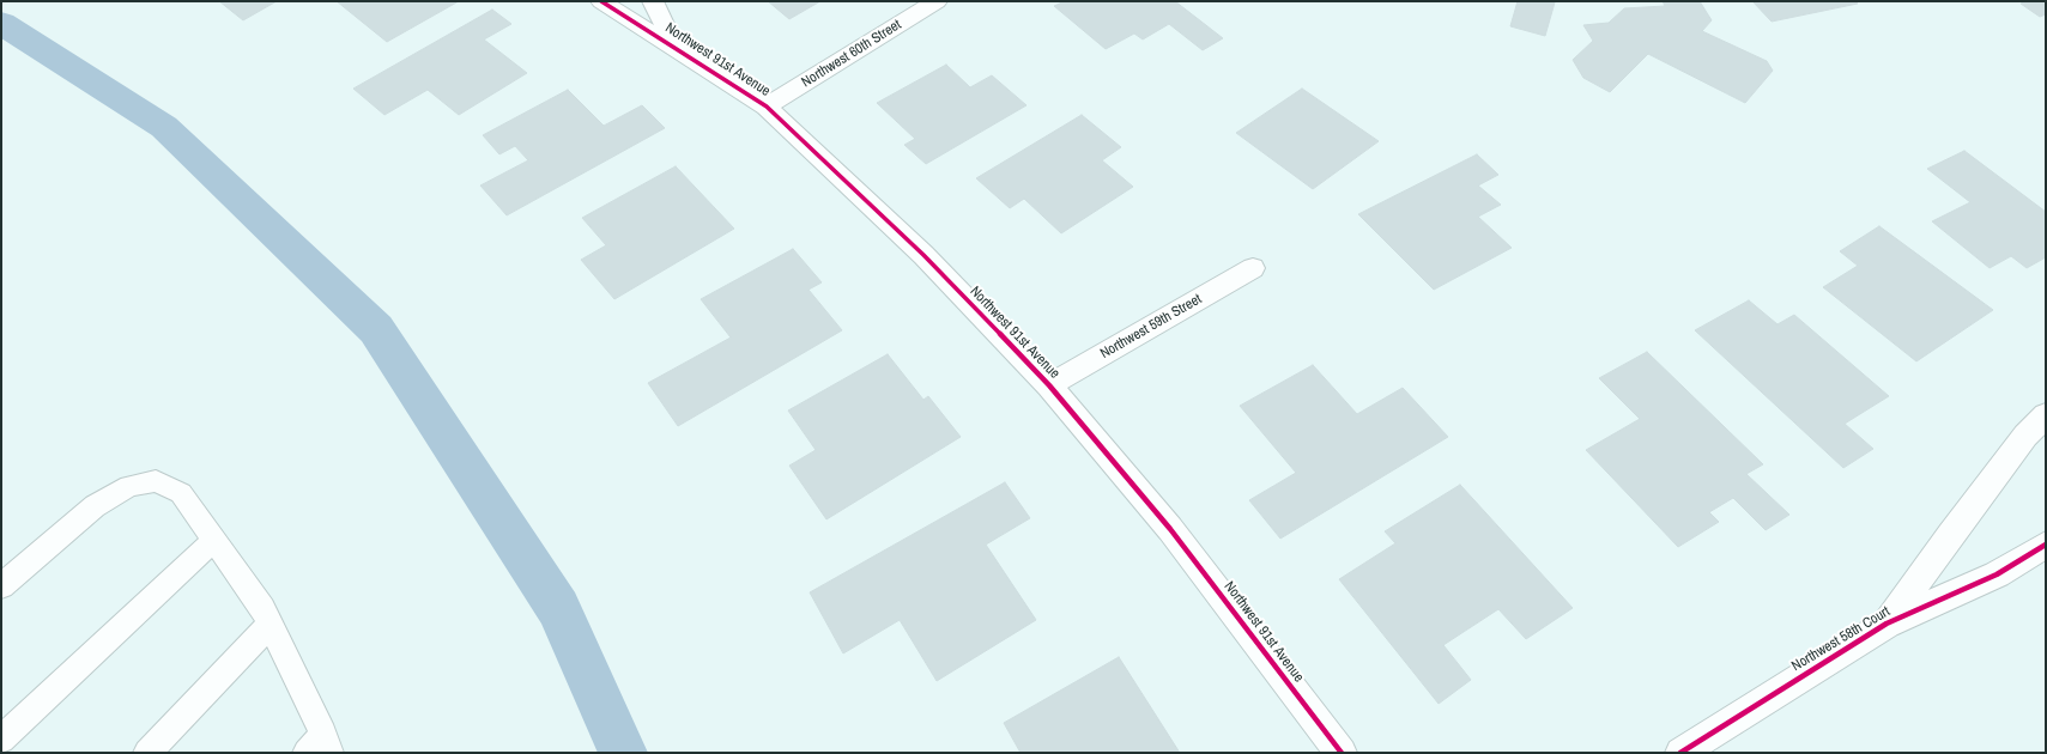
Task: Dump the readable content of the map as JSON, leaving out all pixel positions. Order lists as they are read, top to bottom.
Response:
{
  "streets": {
    "street": [
      "Northwest 60th Street",
      "Northwest 91st Avenue",
      "Northwest 59th Street",
      "Northwest 58th Court"
    ]
  },
  "crossings": [
    ["Northwest 60th Street", "Northwest 91st Avenue"],
    ["Northwest 91st Avenue", "Northwest 59th Street"]
  ]
}
